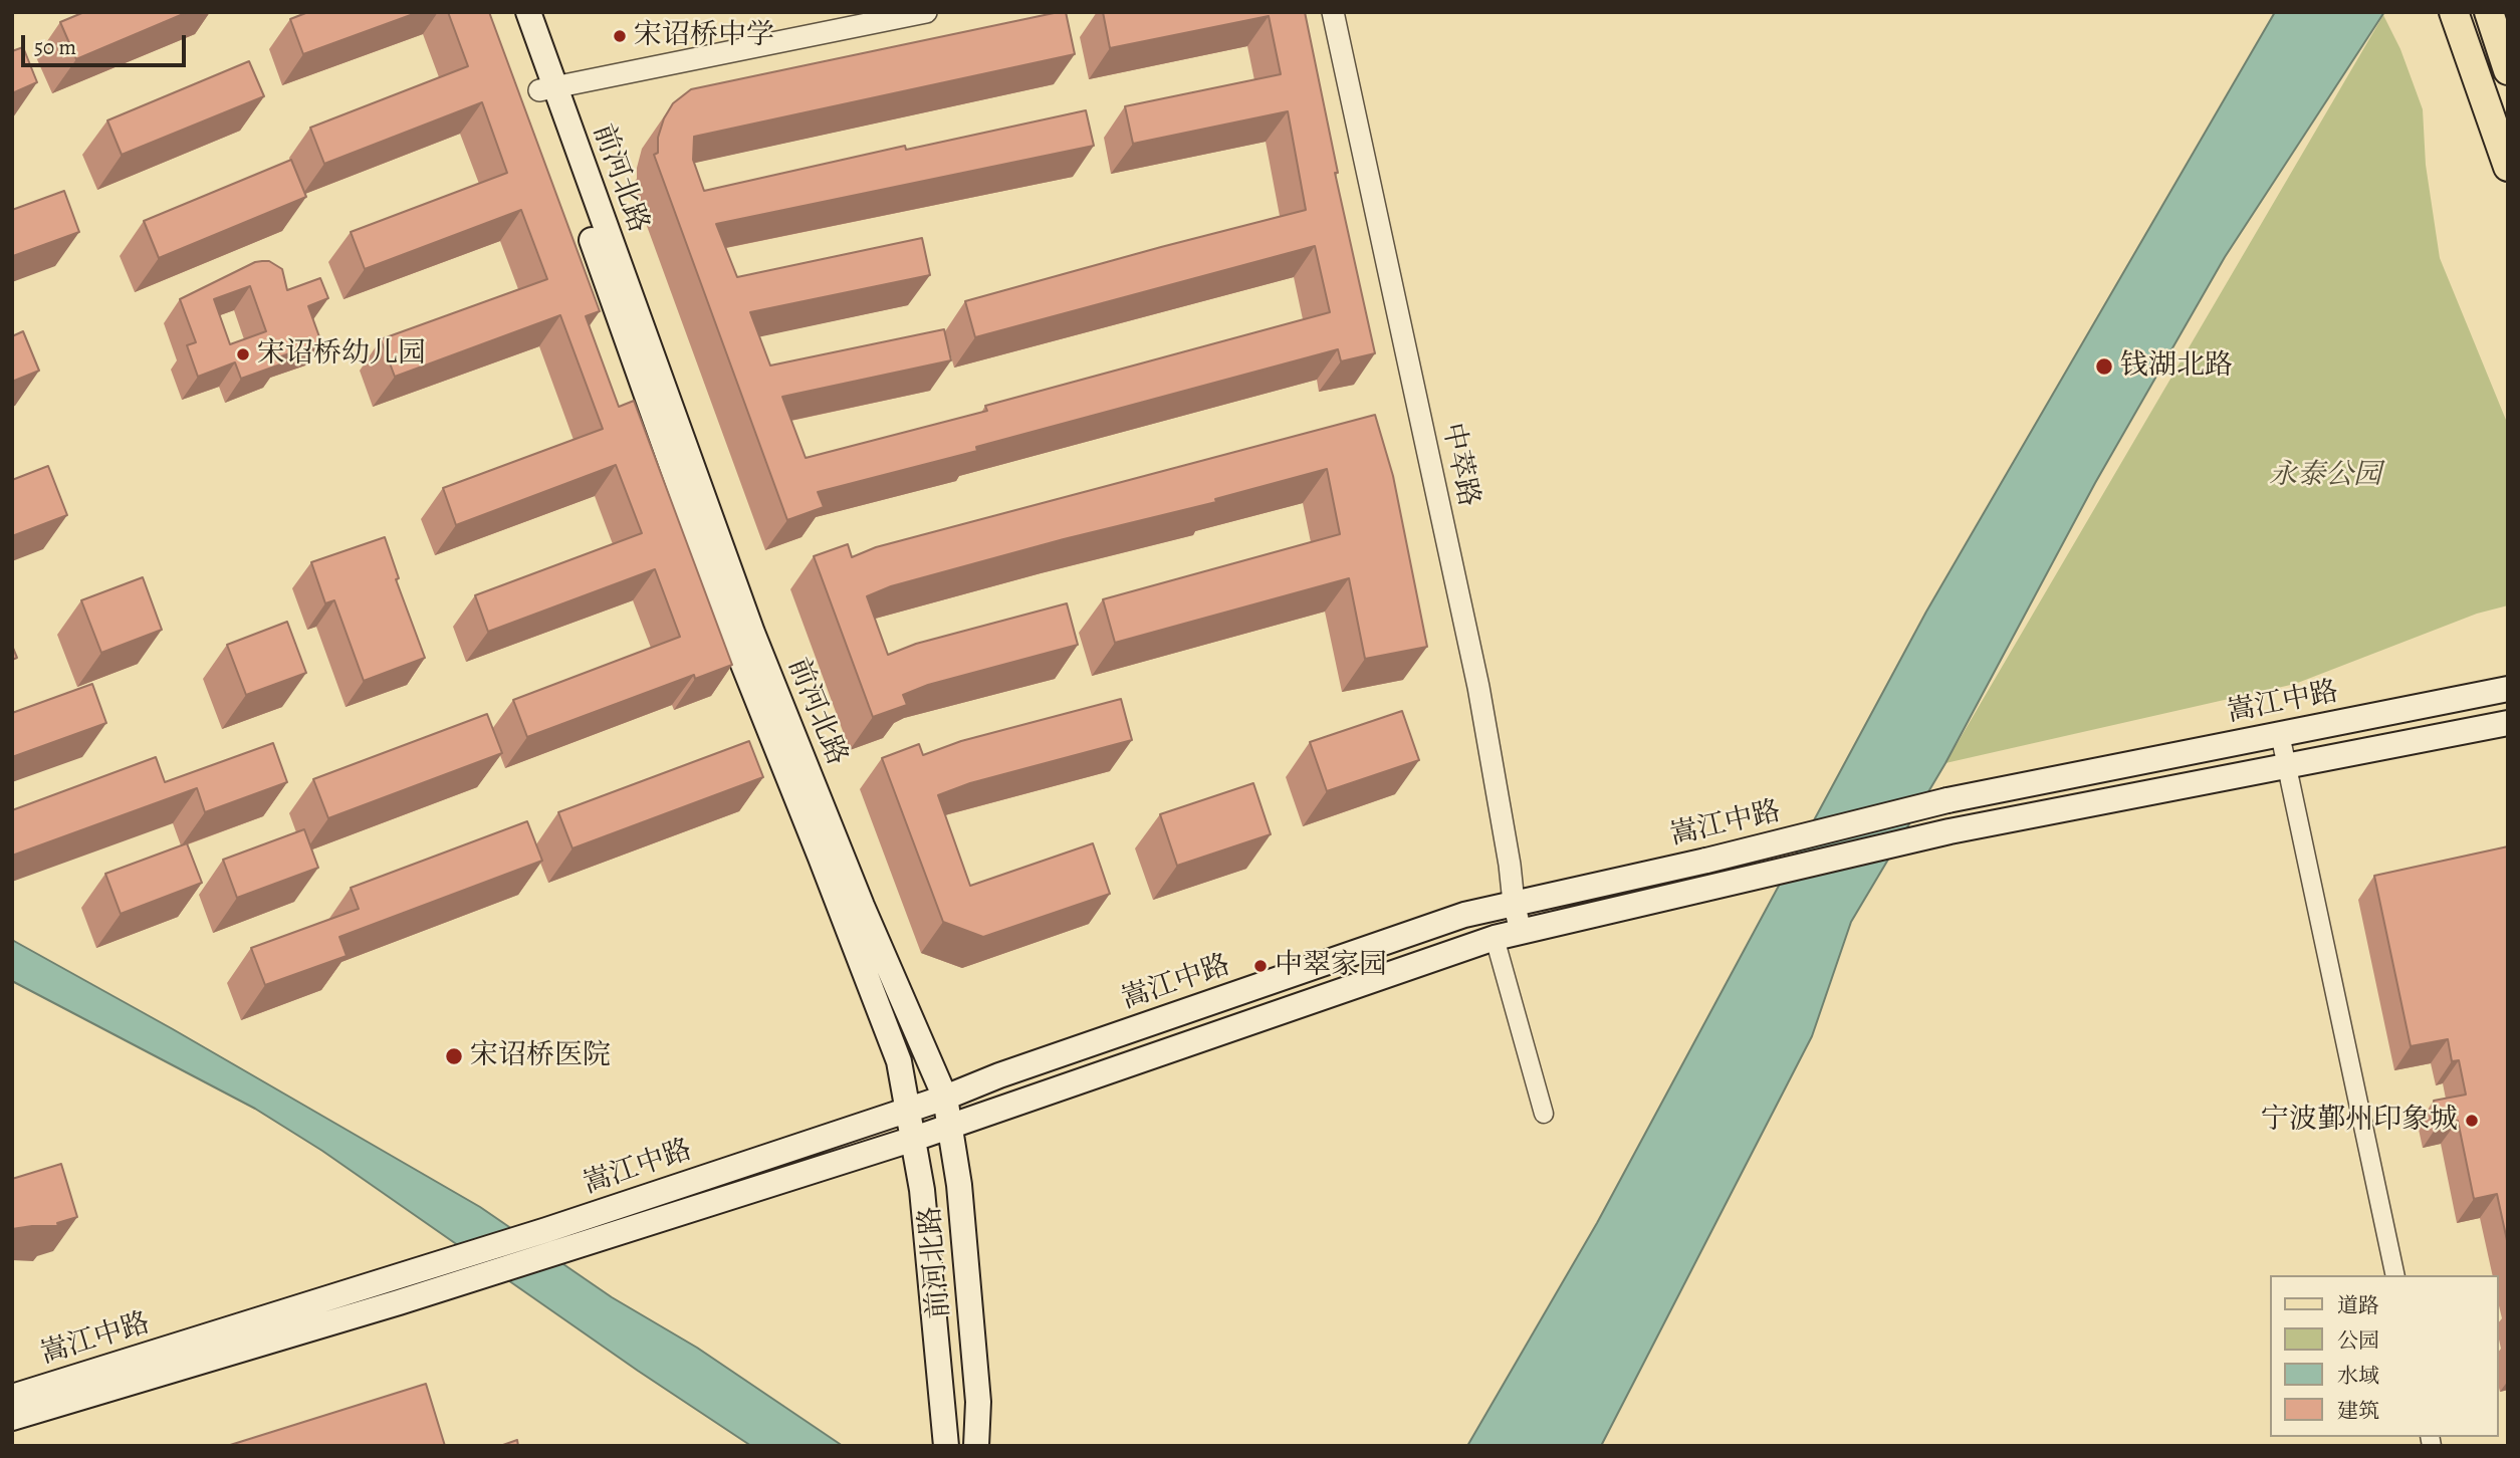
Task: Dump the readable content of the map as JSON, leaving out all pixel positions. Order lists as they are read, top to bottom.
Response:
{
  "streets": {
    "main road": ["前河北路", "嵩江中路"],
    "street": ["中萃路"]
  },
  "crossings": [
    ["前河北路", "嵩江中路"],
    ["中萃路", "嵩江中路"]
  ],
  "parks": ["永泰公园"],
  "places": [
    "宋诏桥中学",
    "宋诏桥幼儿园",
    "钱湖北路",
    "中翠家园",
    "宋诏桥医院",
    "宁波鄞州印象城"
  ],
  "legend": [
    "道路",
    "公园",
    "水域",
    "建筑"
  ],
  "scale_bar": "50 m"
}
